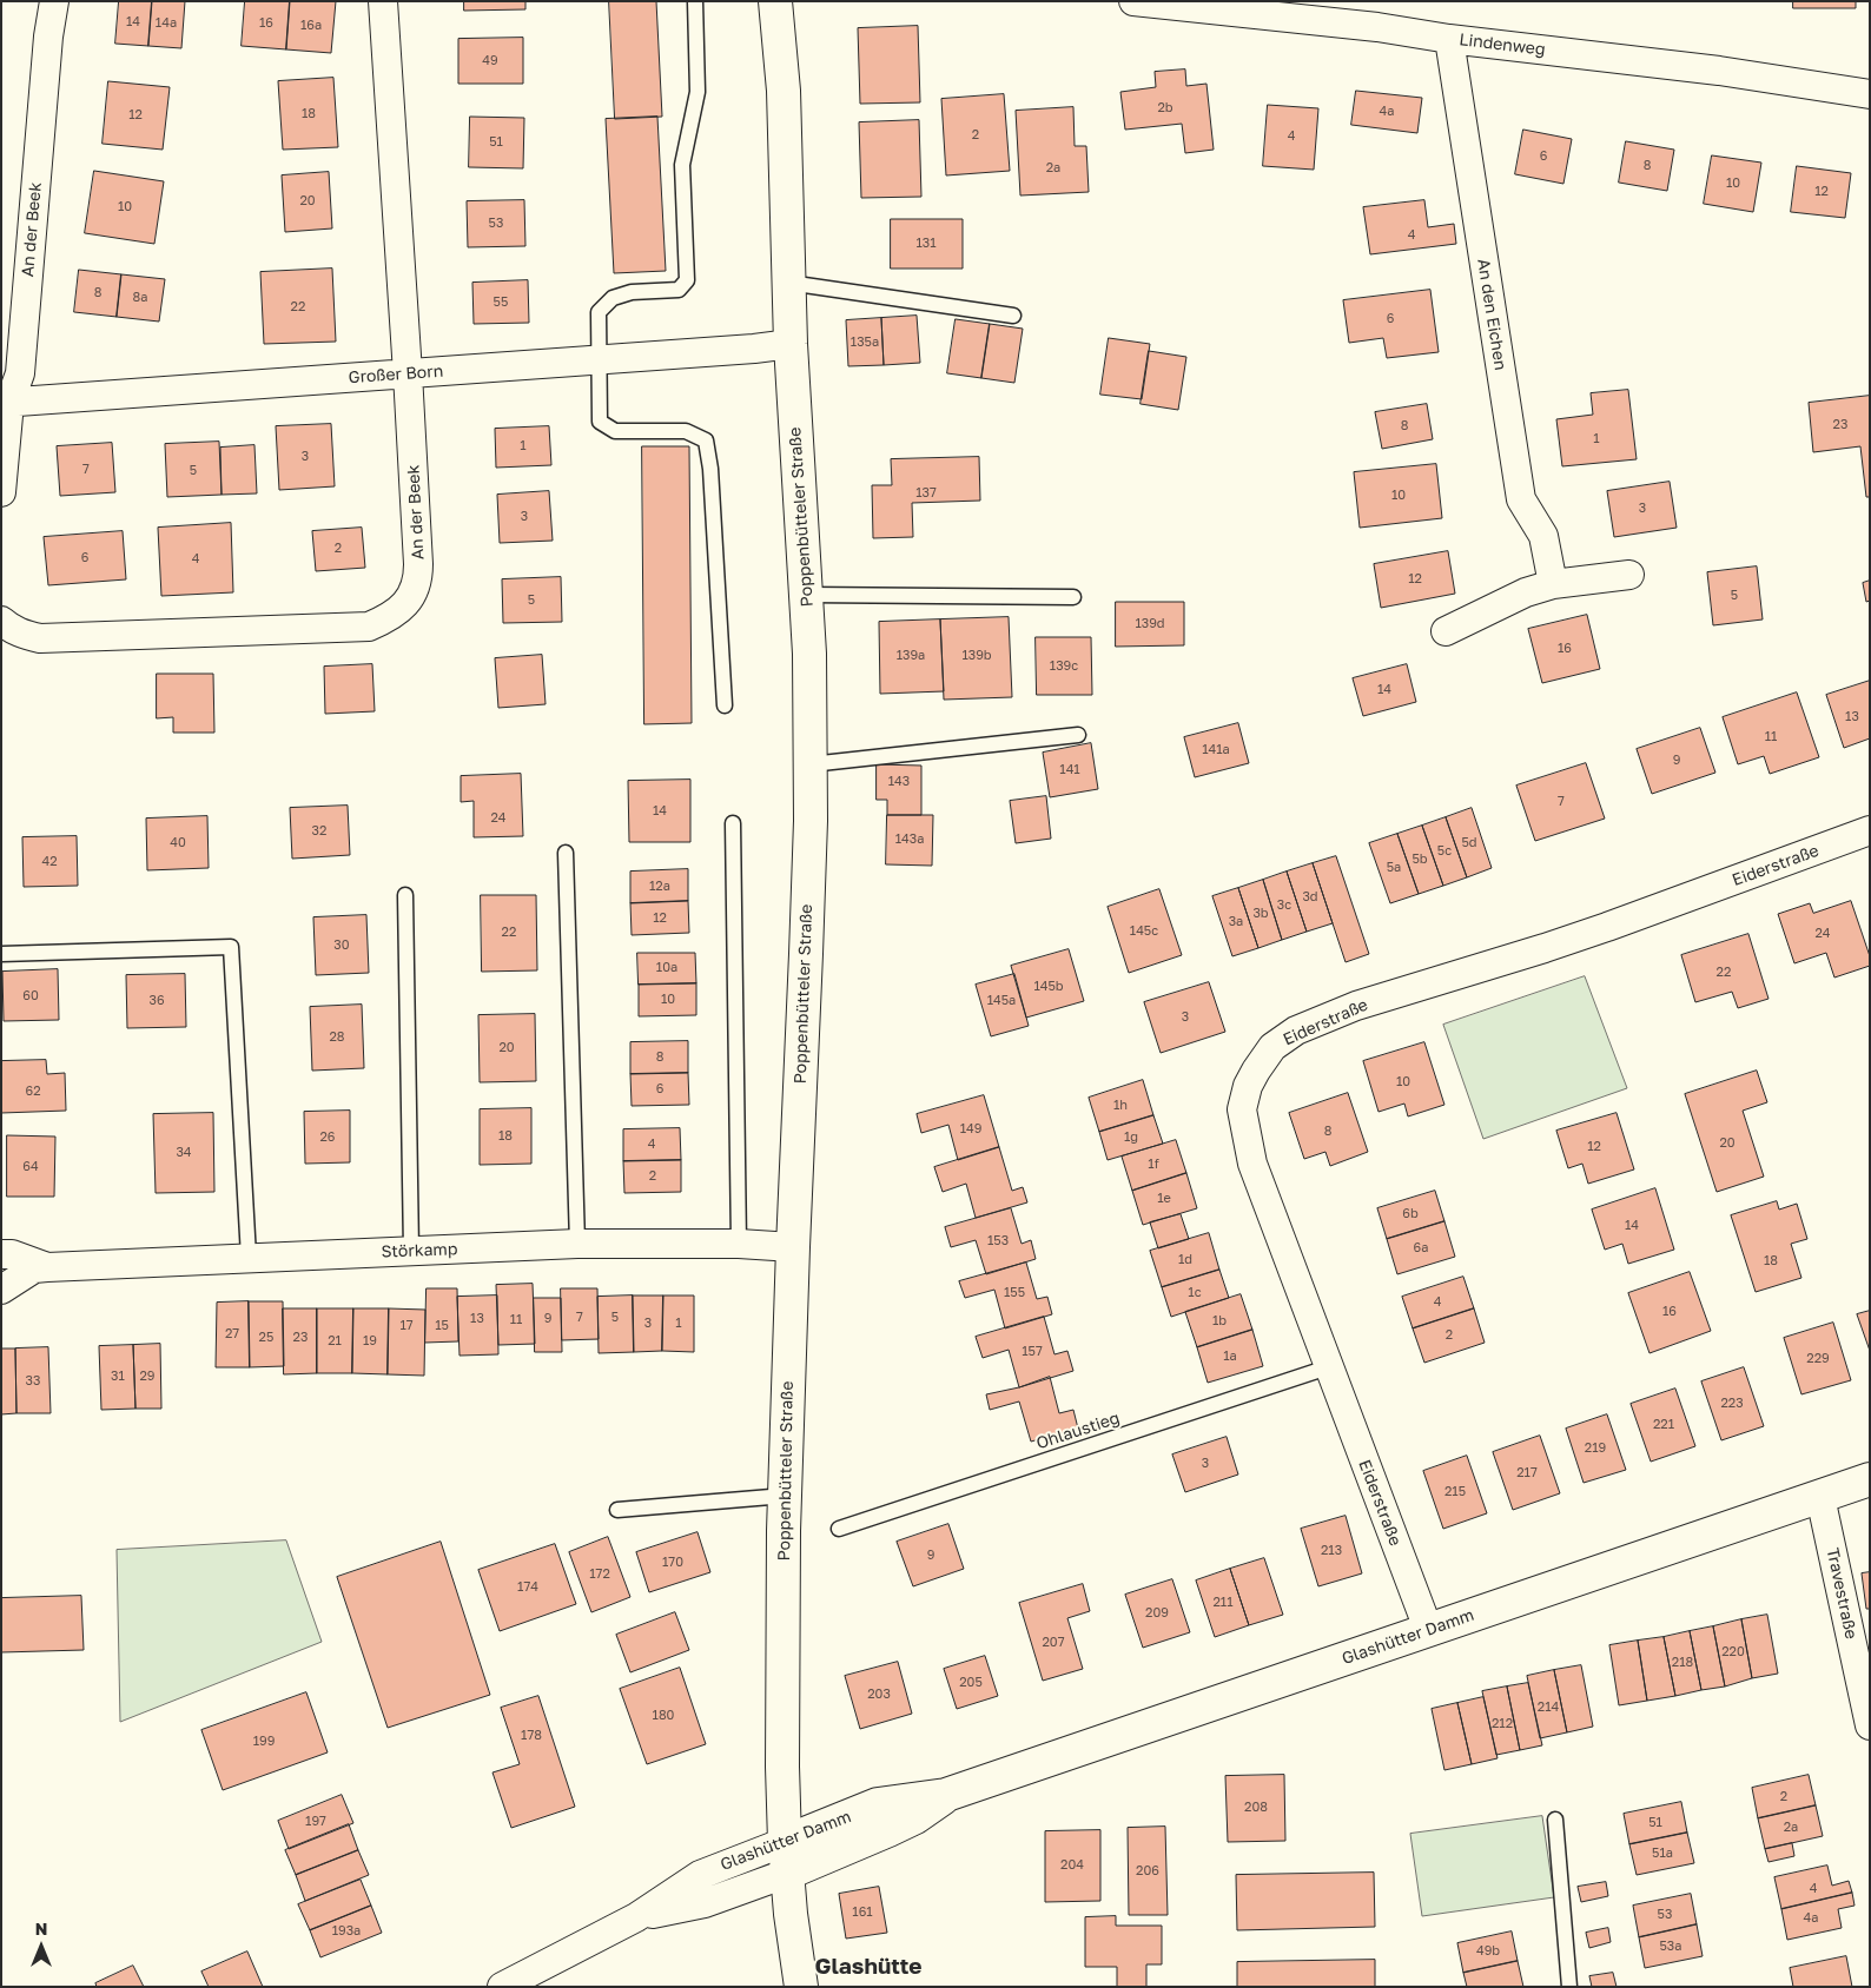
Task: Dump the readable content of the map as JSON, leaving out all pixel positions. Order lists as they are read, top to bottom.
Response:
{
  "streets": {
    "main road": ["Poppenbütteler Straße", "Glashütter Damm"],
    "street": [
      "Lindenweg",
      "An der Beek",
      "An den Eichen",
      "Großer Born",
      "Eiderstraße",
      "Störkamp",
      "Travestraße"
    ],
    "lane": ["Ohlaustieg"]
  },
  "crossings": [
    ["Lindenweg", "An den Eichen"],
    ["An der Beek", "Großer Born"],
    ["Großer Born", "Poppenbütteler Straße"],
    ["Poppenbütteler Straße", "Störkamp"],
    ["Poppenbütteler Straße", "Glashütter Damm"],
    ["Eiderstraße", "Ohlaustieg"],
    ["Eiderstraße", "Glashütter Damm"],
    ["Travestraße", "Glashütter Damm"]
  ],
  "districts": ["Glashütte"],
  "house_numbers": [
    "14",
    "14a",
    "16",
    "16a",
    "49",
    "2b",
    "4a",
    "18",
    "12",
    "2",
    "4",
    "51",
    "6",
    "8",
    "2a",
    "10",
    "12",
    "20",
    "10",
    "53",
    "4",
    "131",
    "8",
    "8a",
    "55",
    "22",
    "6",
    "135a",
    "23",
    "8",
    "1",
    "1",
    "3",
    "7",
    "5",
    "137",
    "10",
    "3",
    "3",
    "2",
    "6",
    "4",
    "12",
    "5",
    "5",
    "139d",
    "16",
    "139a",
    "139b",
    "139c",
    "14",
    "13",
    "11",
    "141a",
    "9",
    "141",
    "143",
    "7",
    "14",
    "24",
    "32",
    "143a",
    "40",
    "5d",
    "5c",
    "5b",
    "42",
    "5a",
    "12a",
    "3d",
    "3c",
    "3b",
    "12",
    "3a",
    "145c",
    "22",
    "24",
    "30",
    "10a",
    "22",
    "145b",
    "60",
    "10",
    "36",
    "145a",
    "3",
    "28",
    "20",
    "8",
    "10",
    "6",
    "62",
    "1h",
    "149",
    "8",
    "18",
    "26",
    "1g",
    "20",
    "4",
    "12",
    "34",
    "1f",
    "64",
    "2",
    "1e",
    "6b",
    "14",
    "153",
    "6a",
    "1d",
    "18",
    "155",
    "1c",
    "4",
    "16",
    "7",
    "5",
    "13",
    "9",
    "11",
    "1b",
    "3",
    "1",
    "17",
    "15",
    "27",
    "2",
    "25",
    "23",
    "21",
    "19",
    "157",
    "1a",
    "229",
    "31",
    "29",
    "33",
    "223",
    "221",
    "219",
    "3",
    "217",
    "215",
    "213",
    "9",
    "170",
    "172",
    "174",
    "211",
    "209",
    "207",
    "220",
    "218",
    "205",
    "203",
    "214",
    "180",
    "212",
    "178",
    "199",
    "2",
    "208",
    "197",
    "51",
    "2a",
    "51a",
    "204",
    "206",
    "4",
    "161",
    "53",
    "4a",
    "193a",
    "53a",
    "49b"
  ],
  "north": "top"
}
